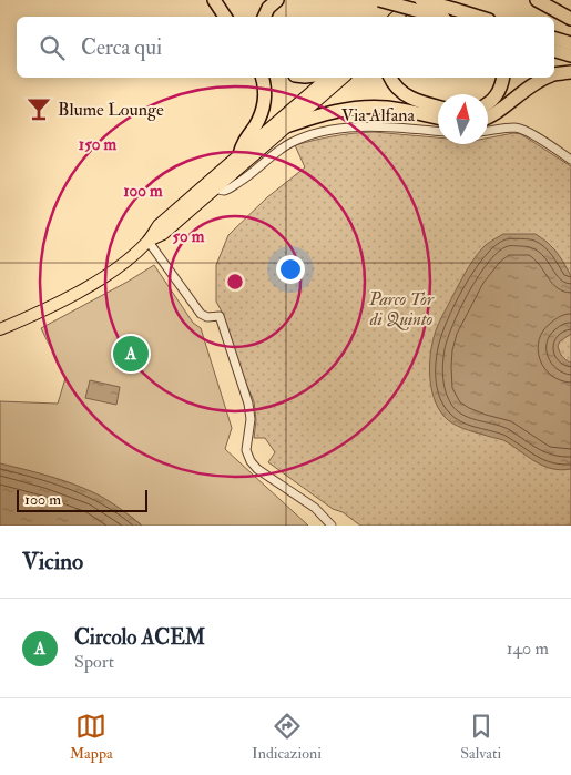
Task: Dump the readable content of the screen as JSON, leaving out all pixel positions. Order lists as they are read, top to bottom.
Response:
{
  "streets": {
    "street": ["Via Alfana"]
  },
  "parks": ["Parco Tor di Quinto"],
  "places": {
    "bar": ["Blume Lounge"]
  },
  "scale_bar": "100 m",
  "north": "top",
  "page": {
    "search": "Cerca qui",
    "pins": "A",
    "scale": "100 m",
    "heading": "Vicino",
    "list": [
      {
        "mark": "A",
        "name": "Circolo ACEM",
        "note": "Sport",
        "value": "140 m"
      }
    ],
    "nav": ["Mappa", "Indicazioni", "Salvati"]
  },
  "rings": ["150 m", "100 m", "50 m"]
}
